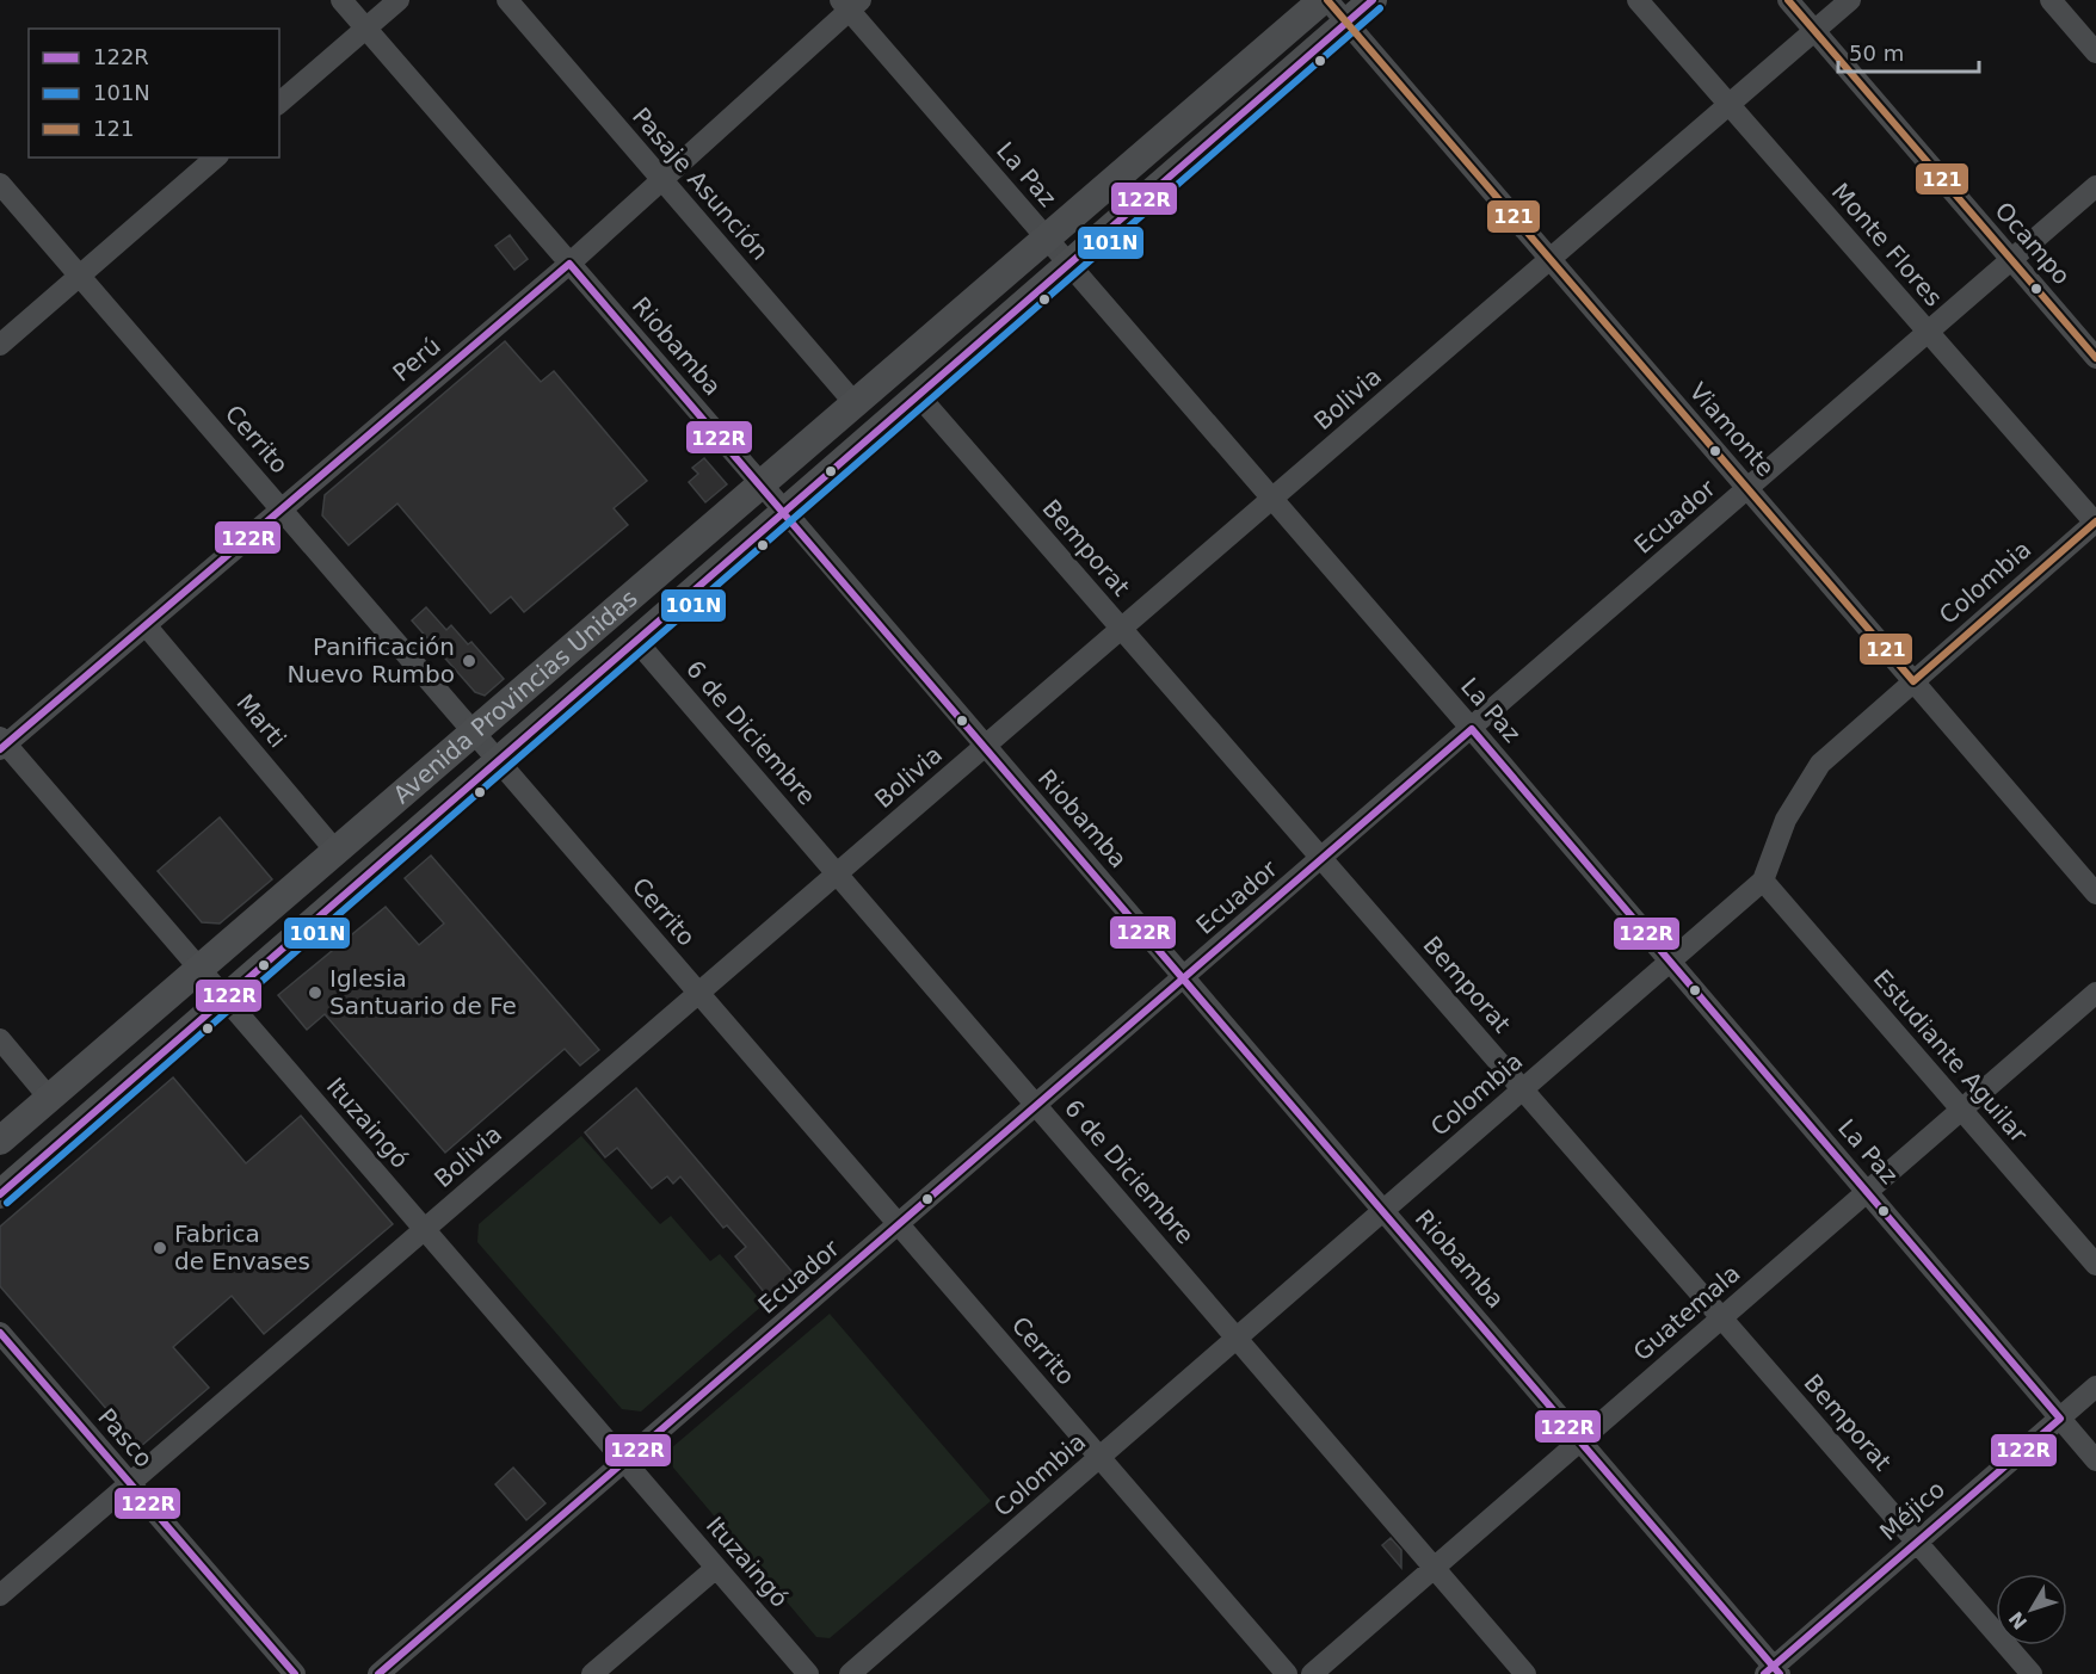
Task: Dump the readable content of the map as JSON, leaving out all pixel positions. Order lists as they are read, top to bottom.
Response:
{
  "streets": {
    "main road": ["Avenida Provincias Unidas"],
    "street": [
      "La Paz",
      "Pasaje Asunción",
      "Ocampo",
      "Monte Flores",
      "Riobamba",
      "Perú",
      "Bolivia",
      "Viamonte",
      "Cerrito",
      "Ecuador",
      "Bemporat",
      "Colombia",
      "Marti",
      "6 de Diciembre",
      "Estudiante Aguilar",
      "Ituzaingó",
      "Guatemala",
      "Pasco",
      "Méjico"
    ]
  },
  "crossings": [
    ["La Paz", "Perú"],
    ["La Paz", "Bolivia"],
    ["La Paz", "Ecuador"],
    ["La Paz", "Colombia"],
    ["La Paz", "Avenida Provincias Unidas"],
    ["La Paz", "Guatemala"],
    ["La Paz", "Méjico"],
    ["Pasaje Asunción", "Perú"],
    ["Pasaje Asunción", "Avenida Provincias Unidas"],
    ["Ocampo", "Bolivia"],
    ["Ocampo", "Ecuador"],
    ["Monte Flores", "Bolivia"],
    ["Monte Flores", "Ecuador"],
    ["Monte Flores", "Colombia"],
    ["Riobamba", "Perú"],
    ["Riobamba", "Bolivia"],
    ["Riobamba", "Ecuador"],
    ["Riobamba", "Colombia"],
    ["Riobamba", "Avenida Provincias Unidas"],
    ["Riobamba", "Guatemala"],
    ["Riobamba", "Méjico"],
    ["Perú", "Cerrito"],
    ["Perú", "Marti"],
    ["Perú", "Ituzaingó"],
    ["Bolivia", "Viamonte"],
    ["Bolivia", "Cerrito"],
    ["Bolivia", "Bemporat"],
    ["Bolivia", "6 de Diciembre"],
    ["Bolivia", "Ituzaingó"],
    ["Bolivia", "Pasco"],
    ["Viamonte", "Ecuador"],
    ["Viamonte", "Colombia"],
    ["Viamonte", "Avenida Provincias Unidas"],
    ["Cerrito", "Ecuador"],
    ["Cerrito", "Colombia"],
    ["Cerrito", "Avenida Provincias Unidas"],
    ["Ecuador", "Bemporat"],
    ["Ecuador", "6 de Diciembre"],
    ["Ecuador", "Ituzaingó"],
    ["Bemporat", "Colombia"],
    ["Bemporat", "Avenida Provincias Unidas"],
    ["Bemporat", "Guatemala"],
    ["Bemporat", "Méjico"],
    ["Colombia", "6 de Diciembre"],
    ["Colombia", "Estudiante Aguilar"],
    ["Avenida Provincias Unidas", "Marti"],
    ["Avenida Provincias Unidas", "6 de Diciembre"],
    ["Avenida Provincias Unidas", "Ituzaingó"],
    ["6 de Diciembre", "Guatemala"],
    ["Estudiante Aguilar", "Guatemala"]
  ],
  "places": ["Panificación Nuevo Rumbo", "Iglesia Santuario de Fe", "Fabrica de Envases"],
  "lines": ["transit line 122R", "transit line 121", "transit line 101N"],
  "legend": ["122R", "101N", "121"],
  "scale_bar": "50 m",
  "north": "bottom left"
}
